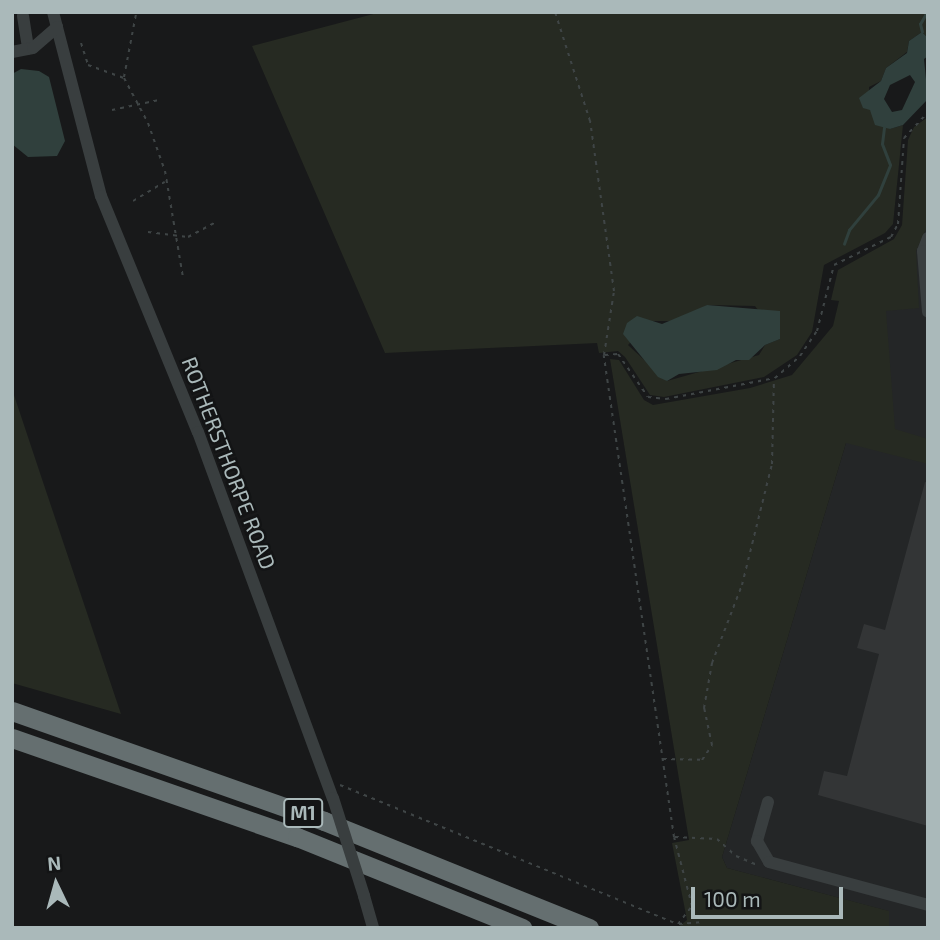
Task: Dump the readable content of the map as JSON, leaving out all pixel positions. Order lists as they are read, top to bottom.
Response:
{
  "streets": {
    "highway": ["M1"],
    "street": ["ROTHERSTHORPE ROAD"]
  },
  "scale_bar": "100 m",
  "north": "top"
}
